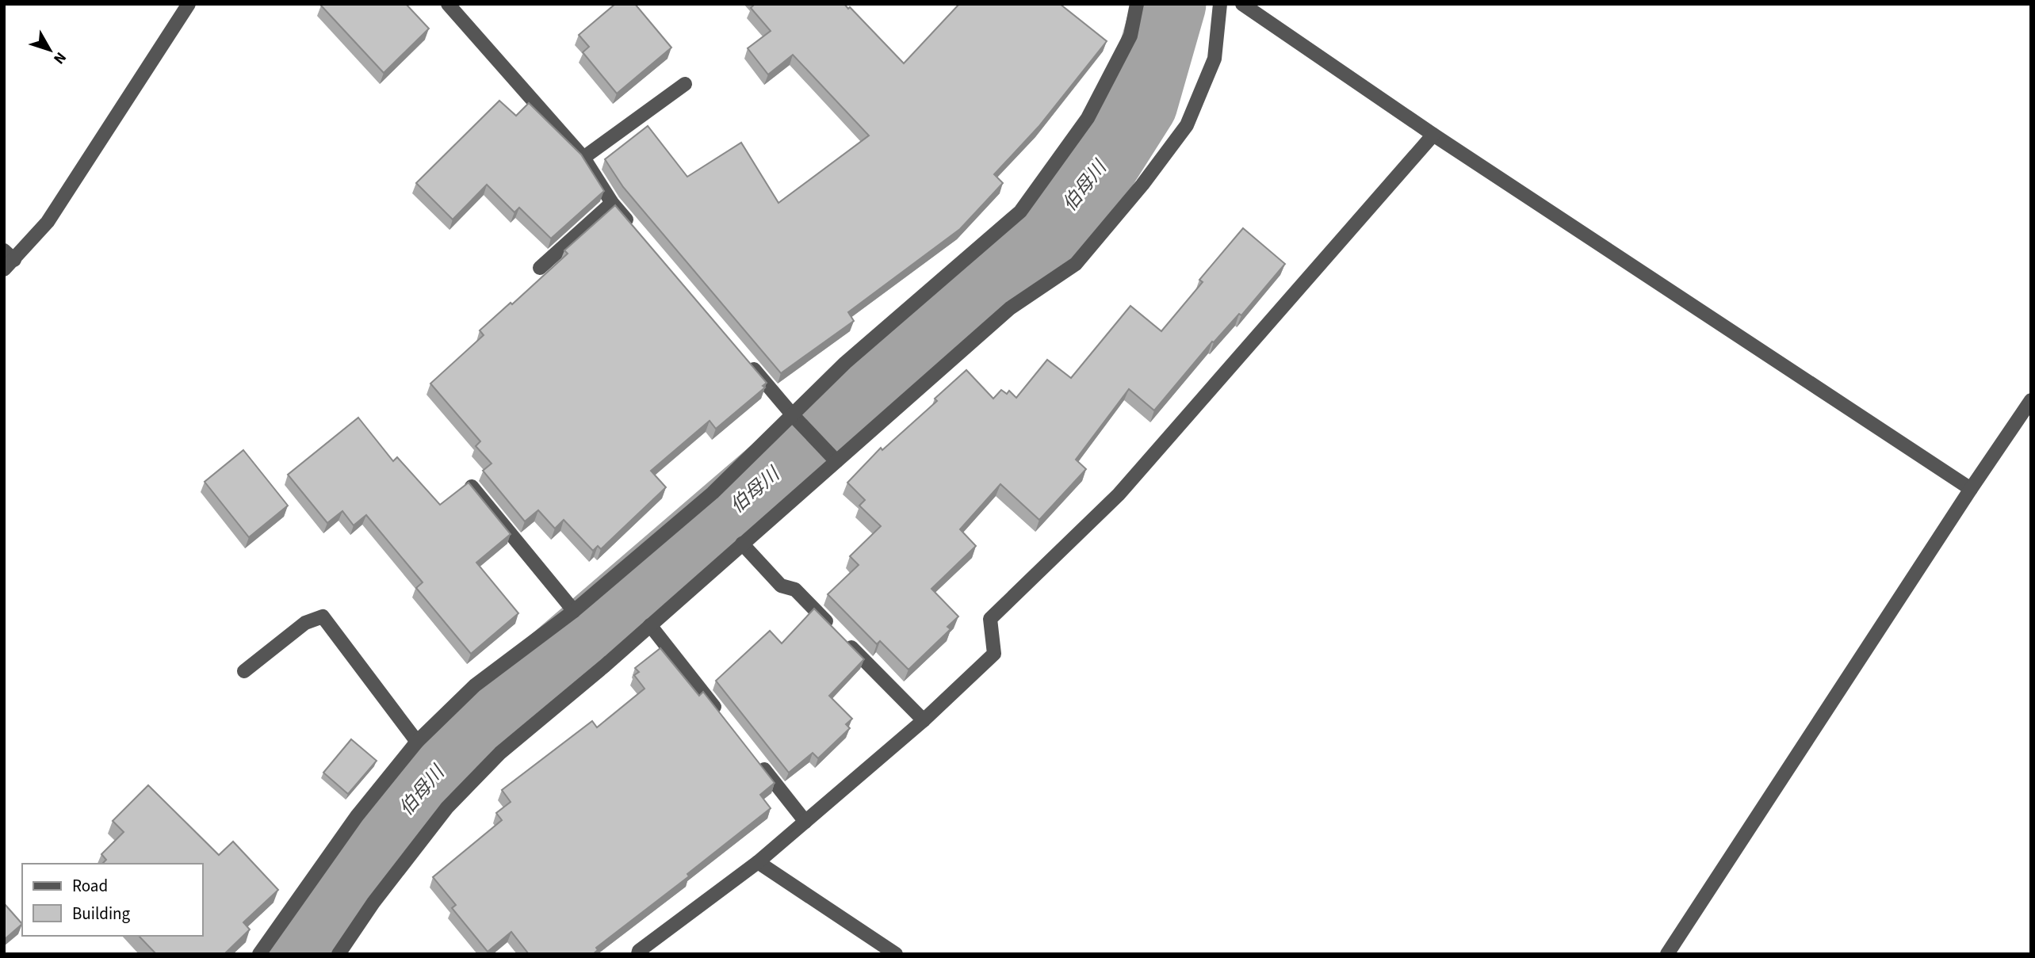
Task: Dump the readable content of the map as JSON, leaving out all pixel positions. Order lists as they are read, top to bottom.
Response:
{
  "water": ["伯母川"],
  "legend": ["Road", "Building"],
  "north": "bottom right"
}
